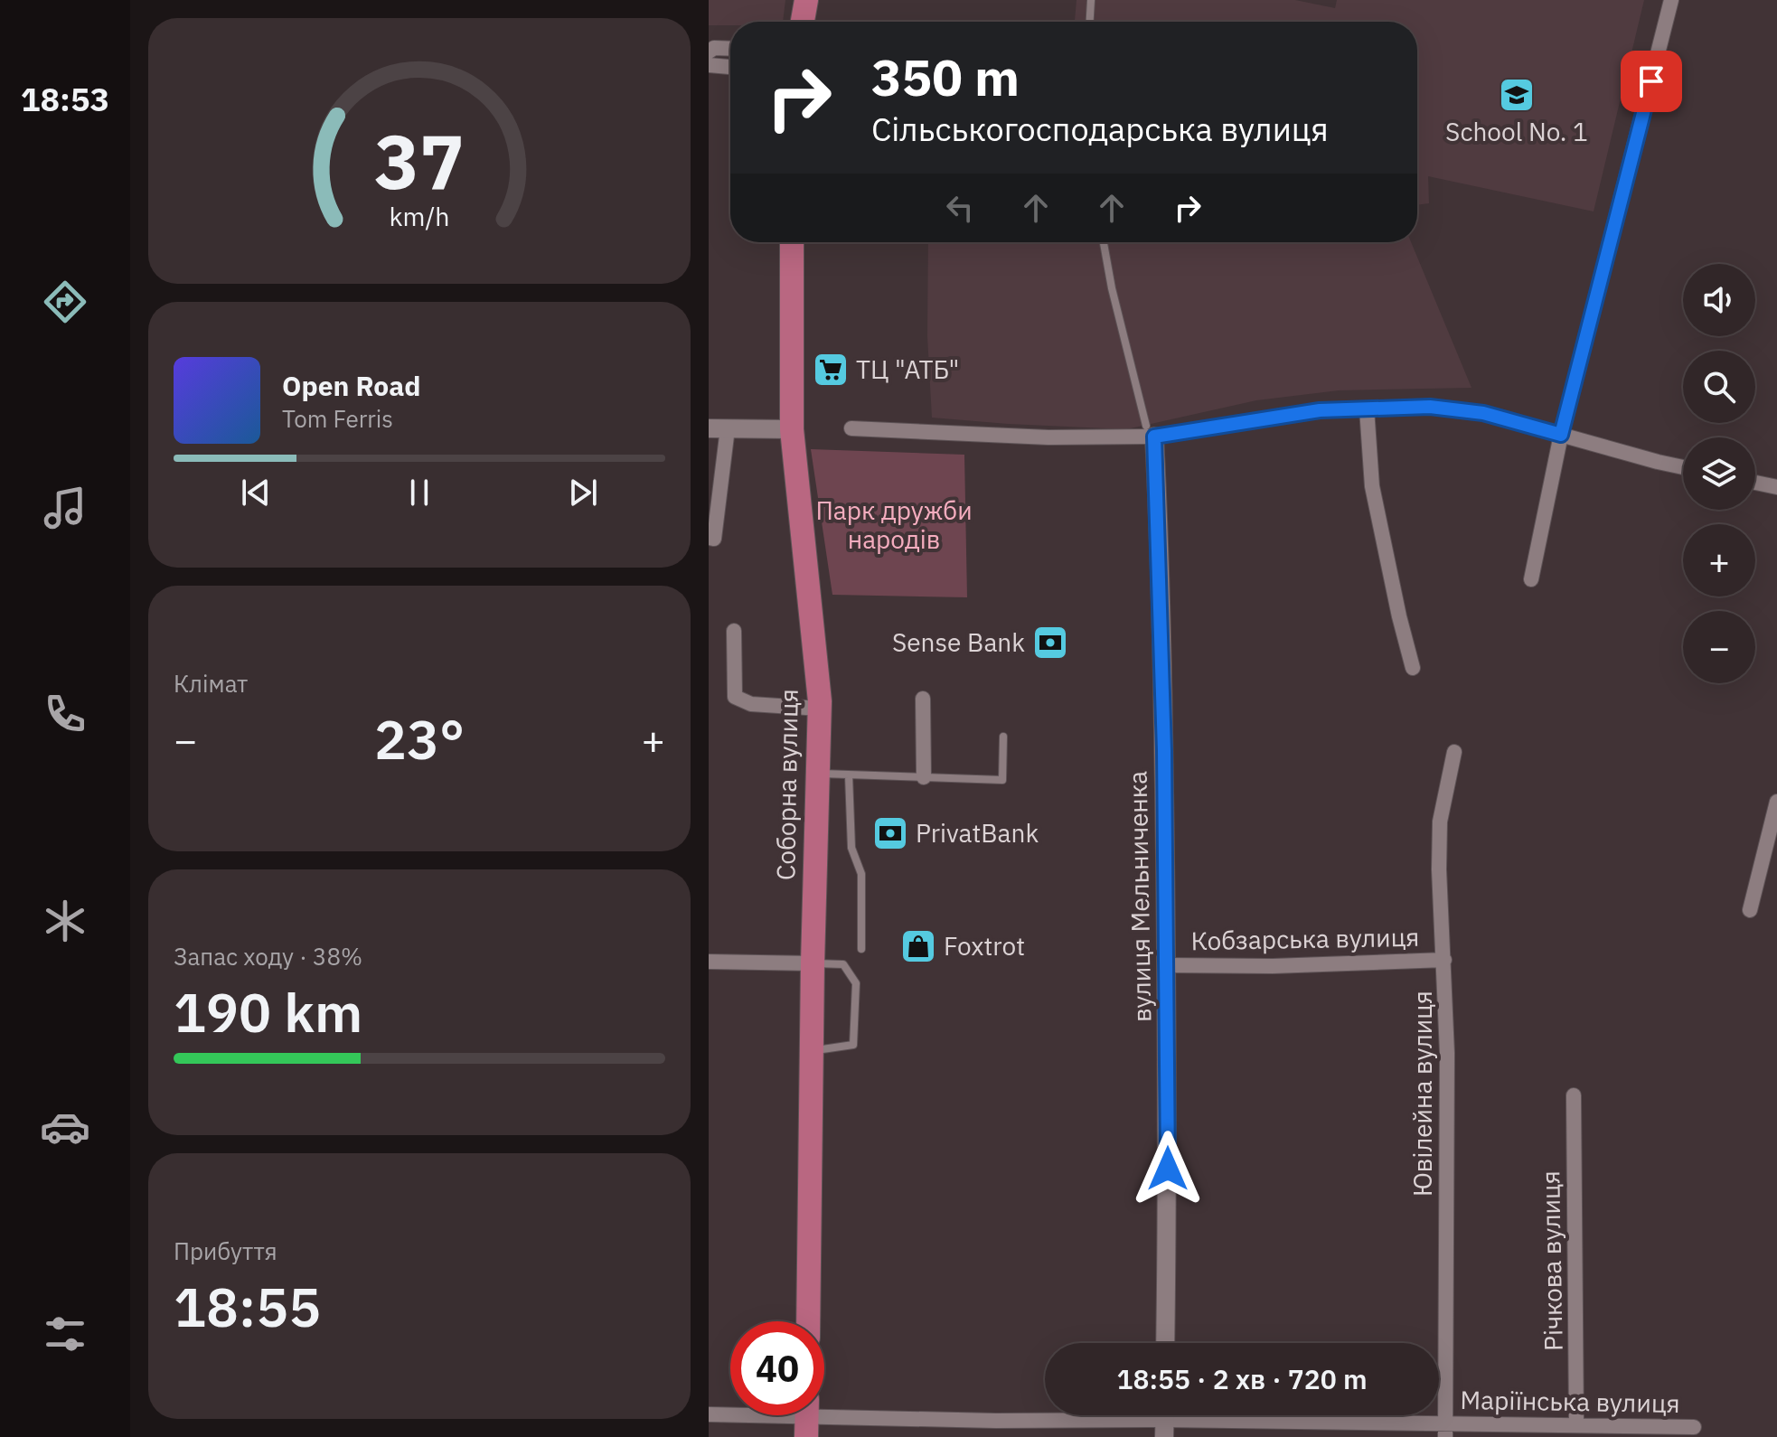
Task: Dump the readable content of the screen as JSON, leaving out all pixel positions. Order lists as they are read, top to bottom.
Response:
{
  "streets": {
    "main road": ["Соборна вулиця"],
    "street": [
      "вулиця Мельниченка",
      "Кобзарська вулиця",
      "Ювілейна вулиця",
      "Річкова вулиця",
      "Маріїнська вулиця"
    ]
  },
  "crossings": [
    ["вулиця Мельниченка", "Кобзарська вулиця"],
    ["Кобзарська вулиця", "Ювілейна вулиця"],
    ["Ювілейна вулиця", "Маріїнська вулиця"],
    ["Річкова вулиця", "Маріїнська вулиця"]
  ],
  "parks": ["Парк дружби народів"],
  "places": {
    "school or university": ["School No. 1"],
    "supermarket": ["ТЦ \"АТБ\""],
    "bank": ["Sense Bank", "PrivatBank"],
    "shop": ["Foxtrot"]
  },
  "page": {
    "tabs": "18:53",
    "turn": ["350 m", "Сільськогосподарська вулиця"],
    "map_buttons": ["+", "−"],
    "song": ["Open Road", "Tom Ferris"],
    "tile": [
      "Клімат",
      ["Запас ходу · 38%", "190 km"],
      ["Прибуття", "18:55"]
    ],
    "heat": ["−", "23°", "+"],
    "limit": "40",
    "trip": "18:55 · 2 хв · 720 m",
    "gauge": ["37", "km/h"]
  }
}
